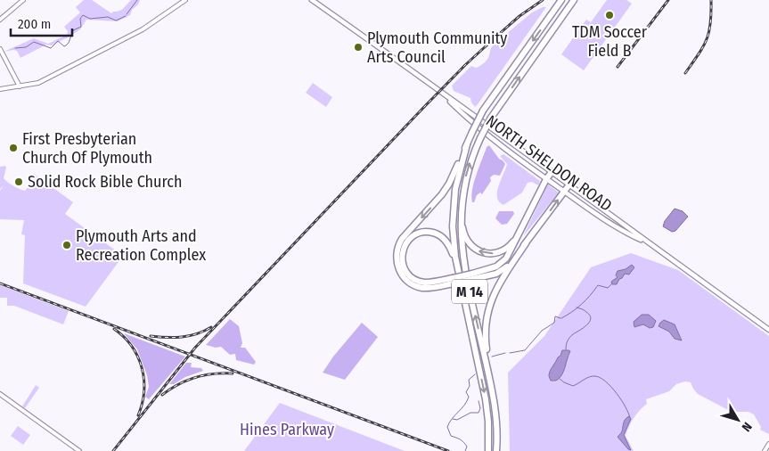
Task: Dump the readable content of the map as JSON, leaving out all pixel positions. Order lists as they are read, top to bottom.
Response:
{
  "streets": {
    "highway": ["M 14"],
    "main road": ["NORTH SHELDON ROAD"]
  },
  "parks": ["Hines Parkway"],
  "places": [
    "TDM Soccer Field B",
    "Plymouth Community Arts Council",
    "First Presbyterian Church Of Plymouth",
    "Solid Rock Bible Church",
    "Plymouth Arts and Recreation Complex"
  ],
  "scale_bar": "200 m",
  "north": "bottom right"
}
